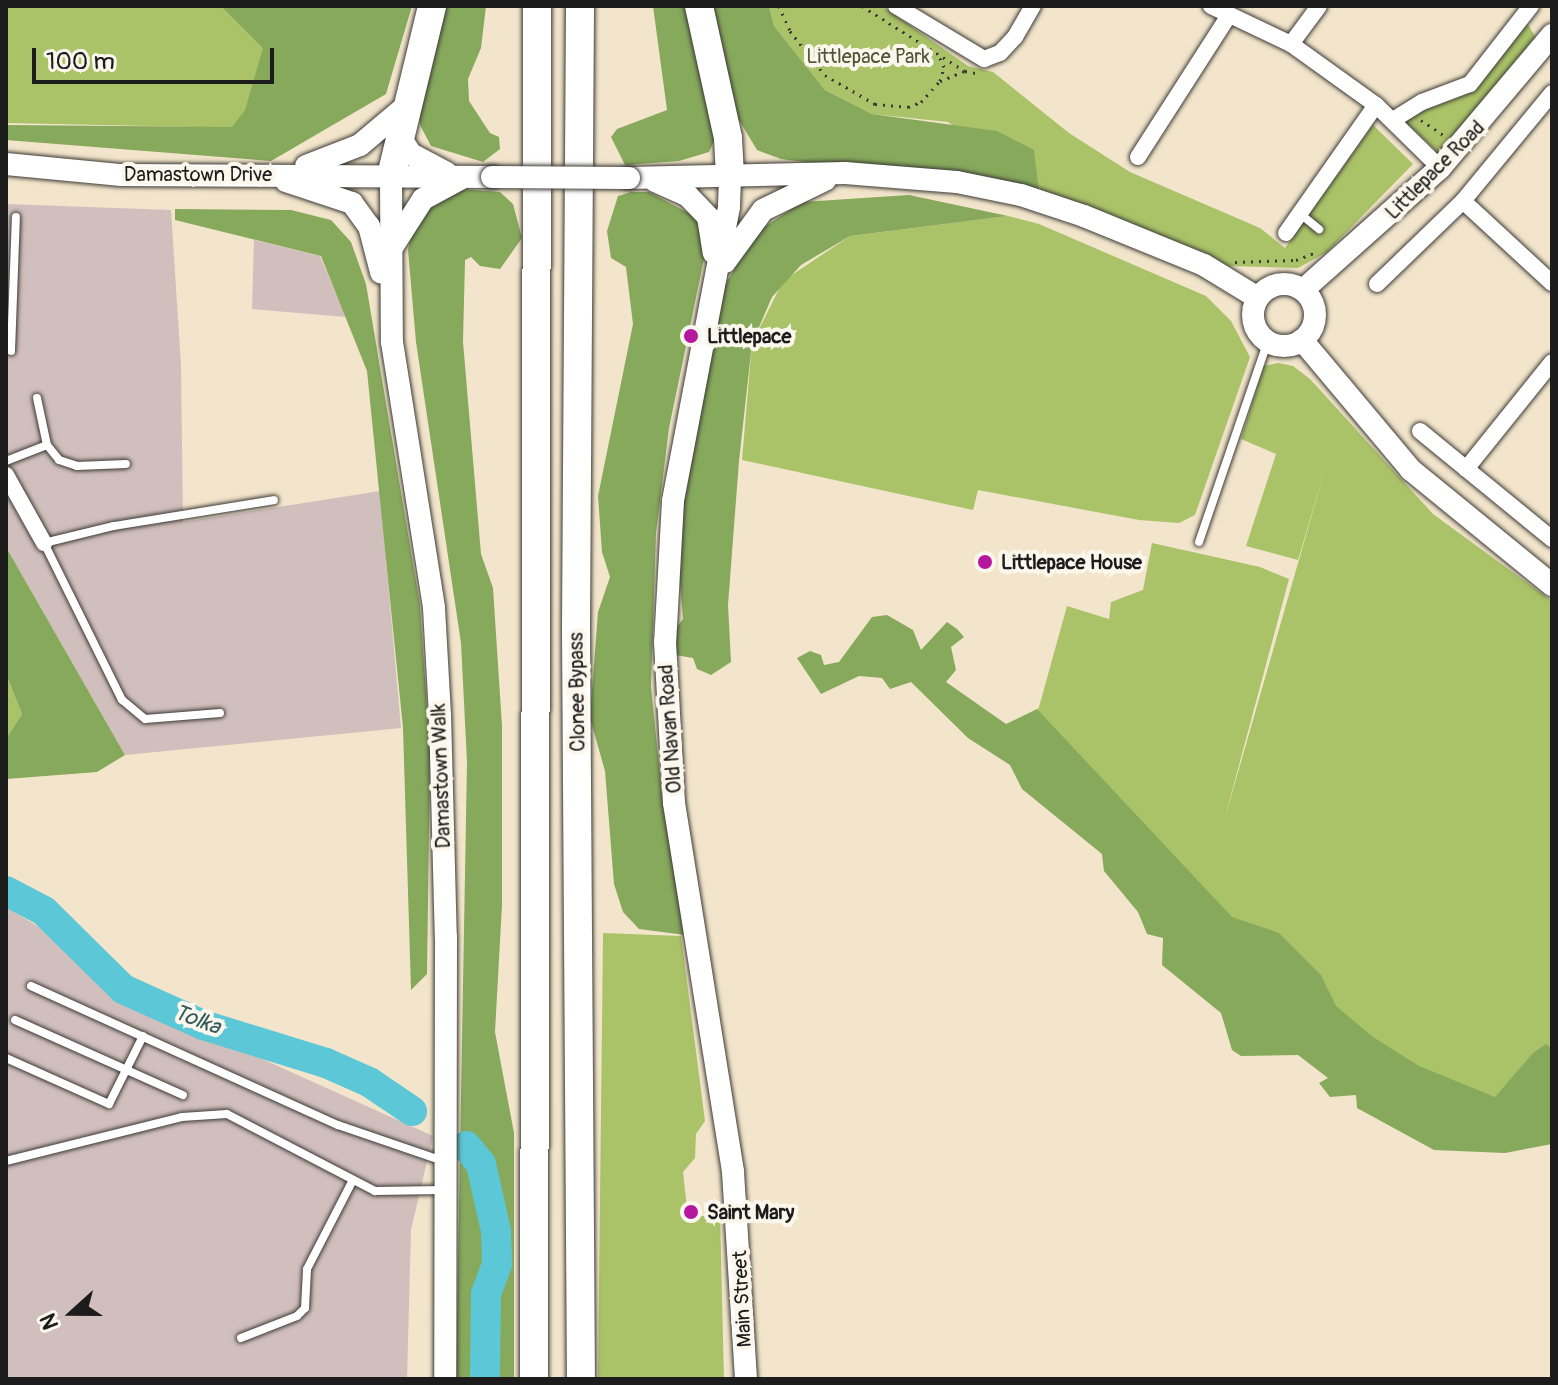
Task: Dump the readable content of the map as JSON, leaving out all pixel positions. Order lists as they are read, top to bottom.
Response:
{
  "streets": {
    "highway": ["Clonee Bypass"],
    "main road": [
      "Littlepace Road",
      "Damastown Drive",
      "Old Navan Road",
      "Damastown Walk",
      "Main Street"
    ]
  },
  "crossings": [
    ["Littlepace Road", "Damastown Drive"],
    ["Damastown Drive", "Old Navan Road"],
    ["Damastown Drive", "Damastown Walk"],
    ["Old Navan Road", "Main Street"]
  ],
  "water": ["Tolka"],
  "parks": ["Littlepace Park"],
  "places": ["Littlepace", "Littlepace House", "Saint Mary"],
  "scale_bar": "100 m",
  "north": "left"
}
